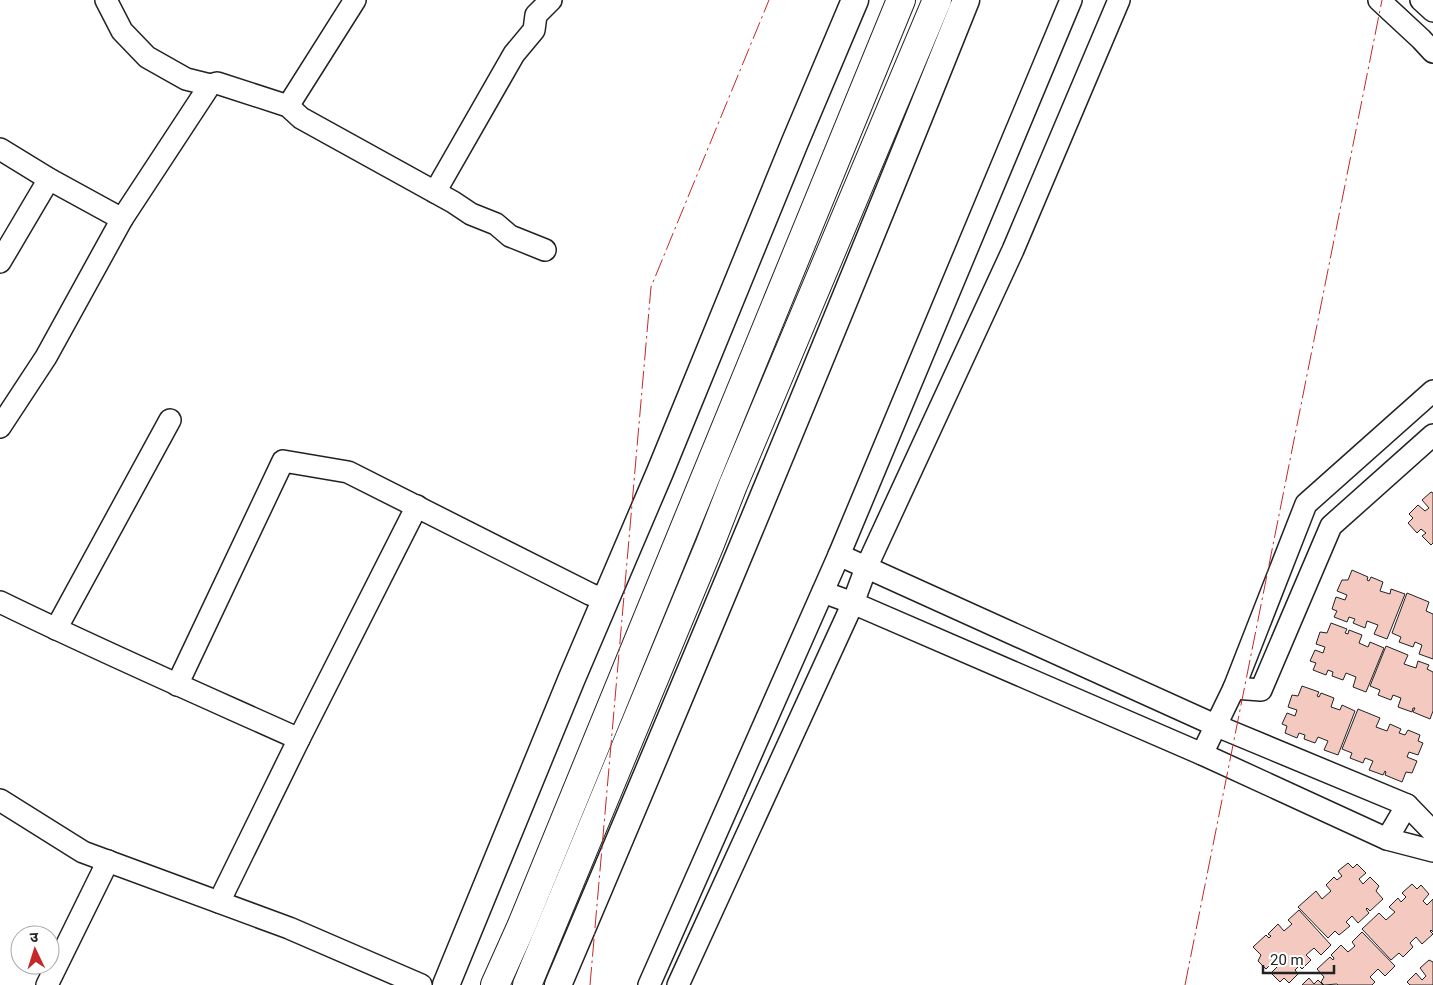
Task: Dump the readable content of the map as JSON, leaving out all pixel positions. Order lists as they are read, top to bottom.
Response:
{
  "scale_bar": "20 m",
  "north": "top"
}
